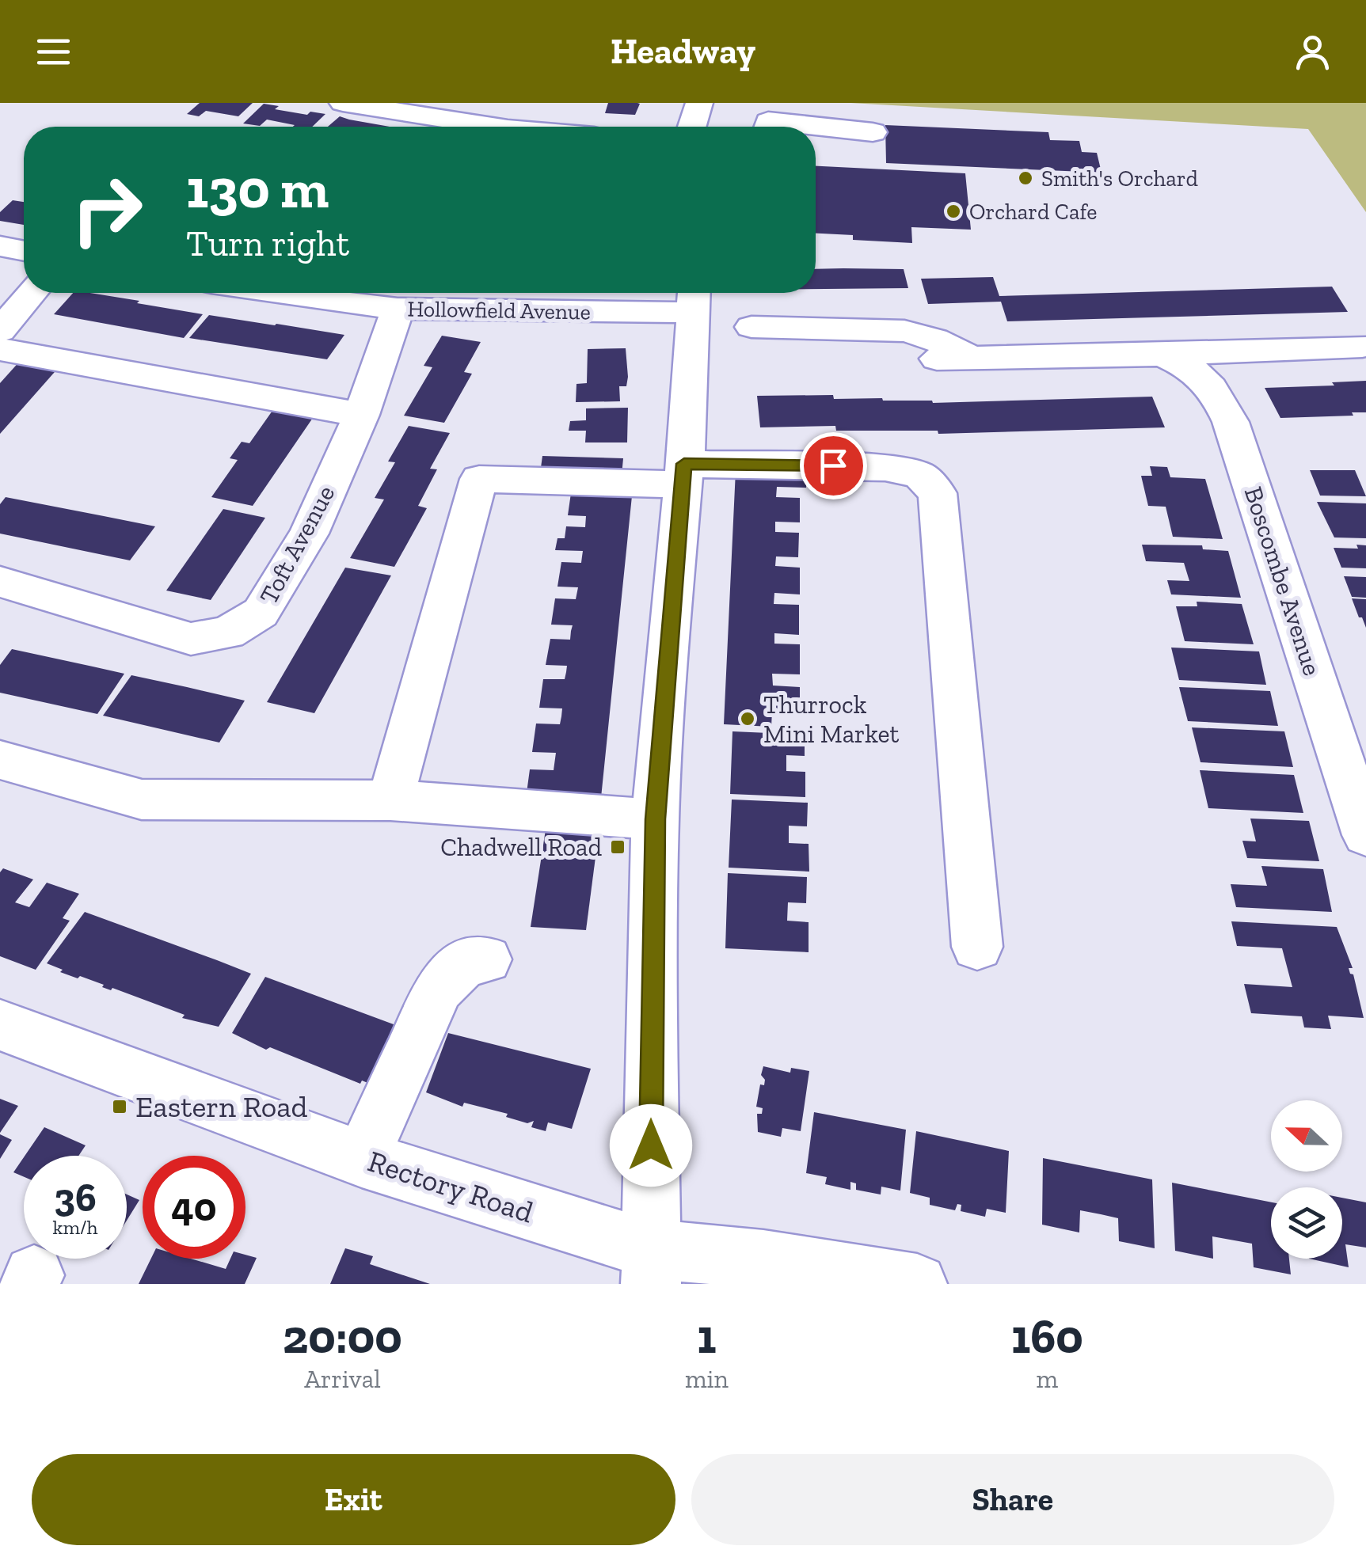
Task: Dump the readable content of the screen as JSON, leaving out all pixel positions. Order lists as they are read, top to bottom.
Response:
{
  "streets": {
    "street": [
      "Hollowfield Avenue",
      "Toft Avenue",
      "Boscombe Avenue",
      "Rectory Road"
    ]
  },
  "crossings": [
    ["Hollowfield Avenue", "Toft Avenue"]
  ],
  "places": {
    "other": ["Smith's Orchard", "Orchard Cafe", "Thurrock Mini Market"],
    "transit": ["Chadwell Road", "Eastern Road"]
  },
  "north": "left",
  "page": {
    "header": "Headway",
    "turn": ["130 m", "Turn right"],
    "speed": "36 km/h",
    "limit": "40",
    "eta": [
      "20:00",
      "Arrival",
      "1",
      "min",
      "160",
      "m"
    ],
    "buttons": ["Exit", "Share"]
  }
}
